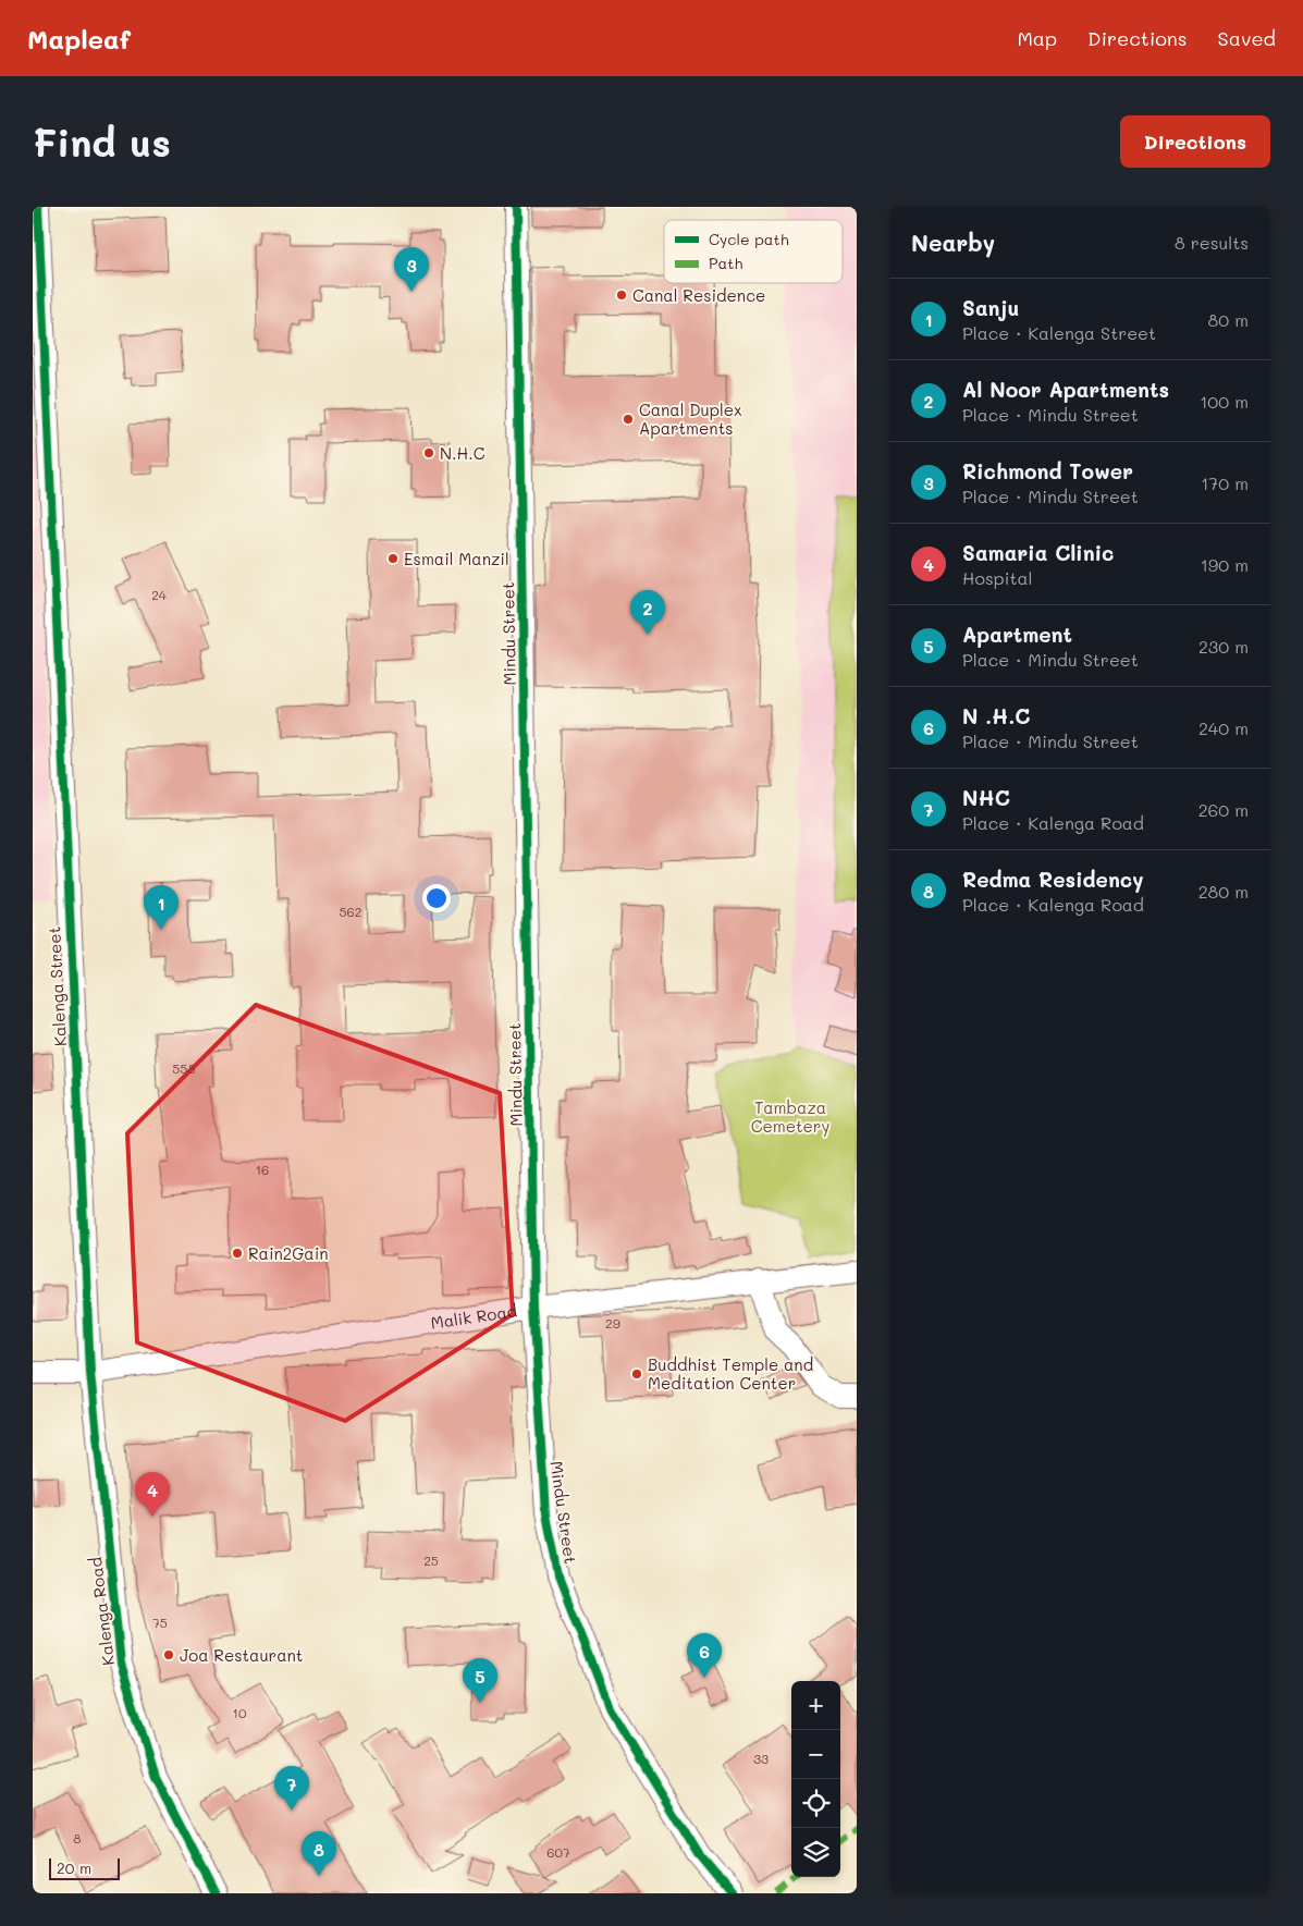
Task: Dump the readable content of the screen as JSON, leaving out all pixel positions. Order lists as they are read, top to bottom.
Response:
{
  "streets": {
    "street": [
      "Mindu Street",
      "Kalenga Street",
      "Malik Road",
      "Kalenga Road"
    ]
  },
  "crossings": [
    ["Mindu Street", "Malik Road"],
    ["Kalenga Street", "Malik Road"],
    ["Kalenga Street", "Kalenga Road"],
    ["Malik Road", "Kalenga Road"]
  ],
  "parks": ["Tambaza Cemetery"],
  "places": [
    "Canal Residence",
    "Canal Duplex Apartments",
    "N.H.C",
    "Esmail Manzil",
    "Rain2Gain",
    "Buddhist Temple and Meditation Center",
    "Joa Restaurant"
  ],
  "house_numbers": [
    "24",
    "562",
    "558",
    "16",
    "29",
    "25",
    "75",
    "10",
    "33",
    "8",
    "607"
  ],
  "legend": ["Cycle path", "Path"],
  "scale_bar": "20 m",
  "page": {
    "header": "Mapleaf",
    "nav": ["Map", "Directions", "Saved"],
    "buttons": "Directions",
    "title": "Find us",
    "heading": ["Nearby", "8 results"],
    "pins": [
      "3",
      "2",
      "1",
      "4",
      "6",
      "5",
      "7",
      "8"
    ],
    "list": [
      {
        "mark": "1",
        "name": "Sanju",
        "note": "Place · Kalenga Street",
        "value": "80 m"
      },
      {
        "mark": "2",
        "name": "Al Noor Apartments",
        "note": "Place · Mindu Street",
        "value": "100 m"
      },
      {
        "mark": "3",
        "name": "Richmond Tower",
        "note": "Place · Mindu Street",
        "value": "170 m"
      },
      {
        "mark": "4",
        "name": "Samaria Clinic",
        "note": "Hospital",
        "value": "190 m"
      },
      {
        "mark": "5",
        "name": "Apartment",
        "note": "Place · Mindu Street",
        "value": "230 m"
      },
      {
        "mark": "6",
        "name": "N .H.C",
        "note": "Place · Mindu Street",
        "value": "240 m"
      },
      {
        "mark": "7",
        "name": "NHC",
        "note": "Place · Kalenga Road",
        "value": "260 m"
      },
      {
        "mark": "8",
        "name": "Redma Residency",
        "note": "Place · Kalenga Road",
        "value": "280 m"
      }
    ],
    "map_buttons": ["+", "−"],
    "scale": "20 m"
  }
}
